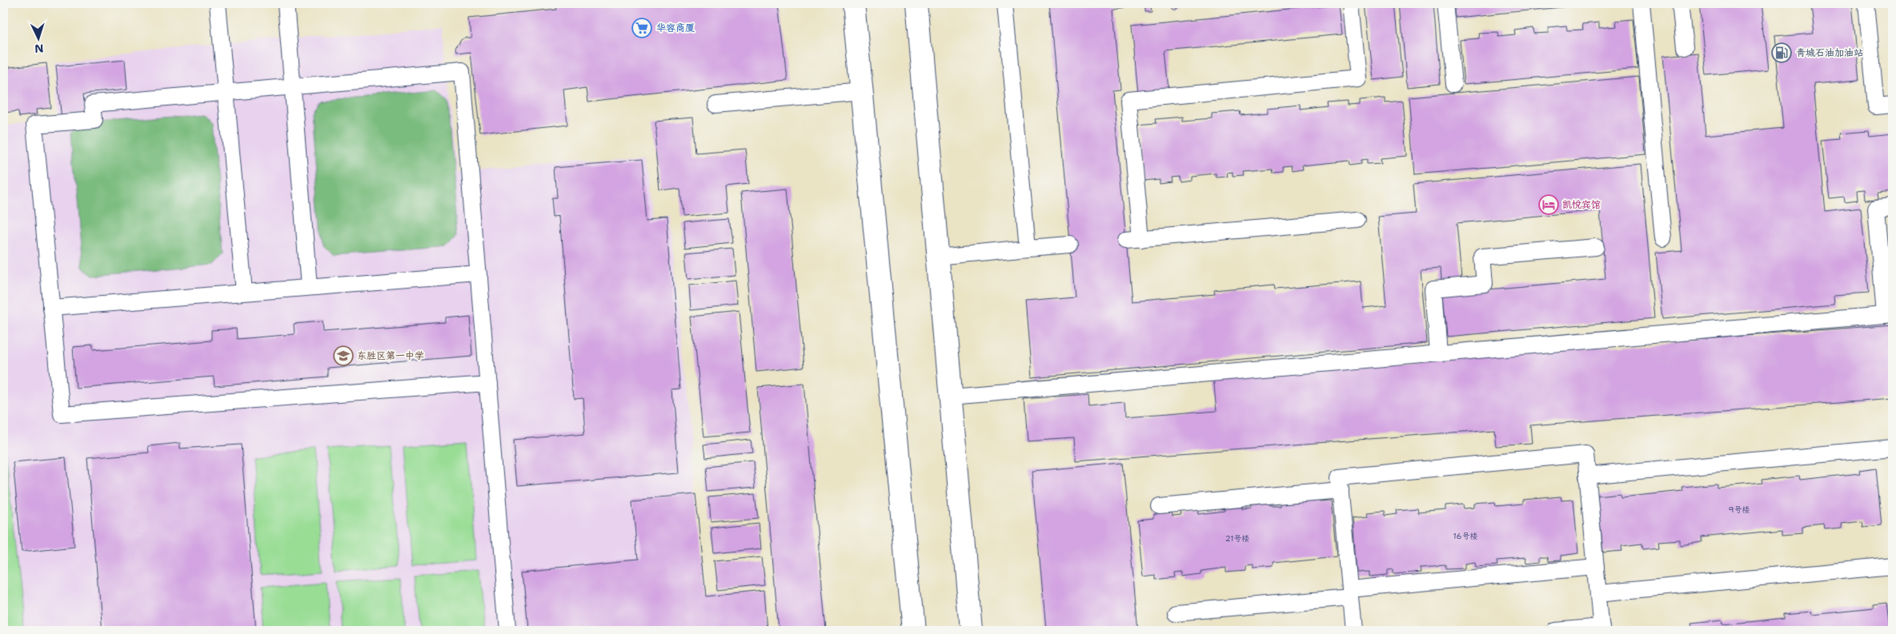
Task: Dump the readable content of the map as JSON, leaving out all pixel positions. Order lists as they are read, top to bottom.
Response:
{
  "places": {
    "supermarket": ["华容商厦"],
    "fuel station": ["青城石油加油站"],
    "hotel": ["凯悦宾馆"],
    "school or university": ["东胜区第一中学"]
  },
  "house_numbers": ["9号楼", "16号楼", "21号楼"],
  "north": "bottom"
}
